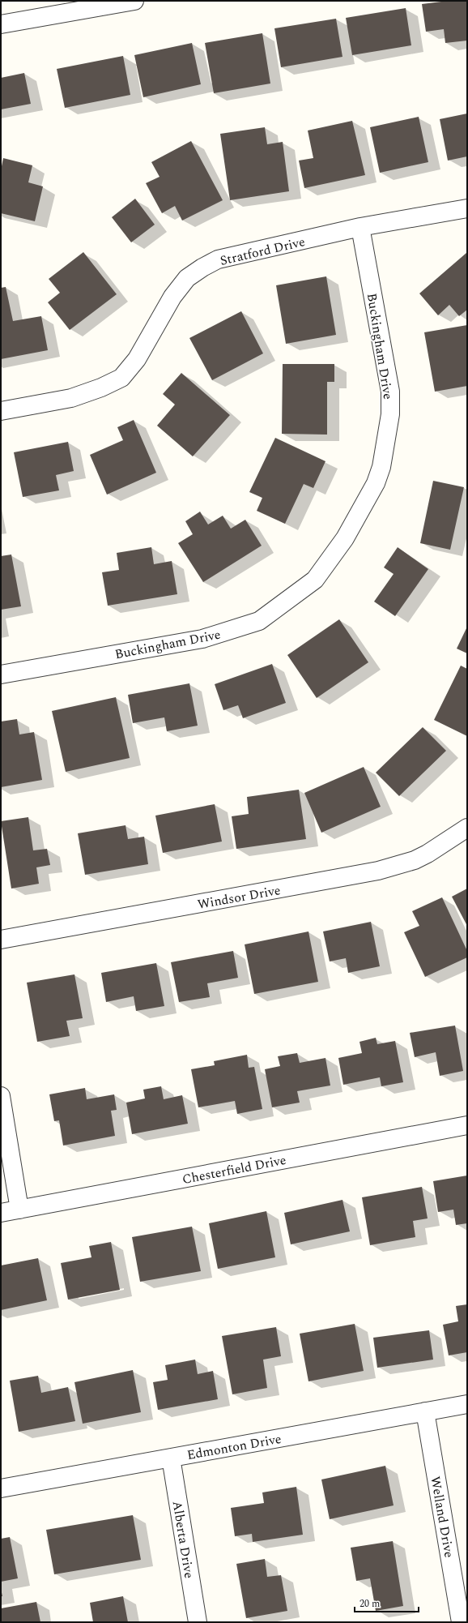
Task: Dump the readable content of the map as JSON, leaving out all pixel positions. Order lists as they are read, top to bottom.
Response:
{
  "streets": {
    "street": [
      "Stratford Drive",
      "Buckingham Drive",
      "Windsor Drive",
      "Chesterfield Drive",
      "Edmonton Drive",
      "Welland Drive",
      "Alberta Drive"
    ]
  },
  "crossings": [
    ["Stratford Drive", "Buckingham Drive"],
    ["Edmonton Drive", "Welland Drive"],
    ["Edmonton Drive", "Alberta Drive"]
  ],
  "scale_bar": "20 m"
}
